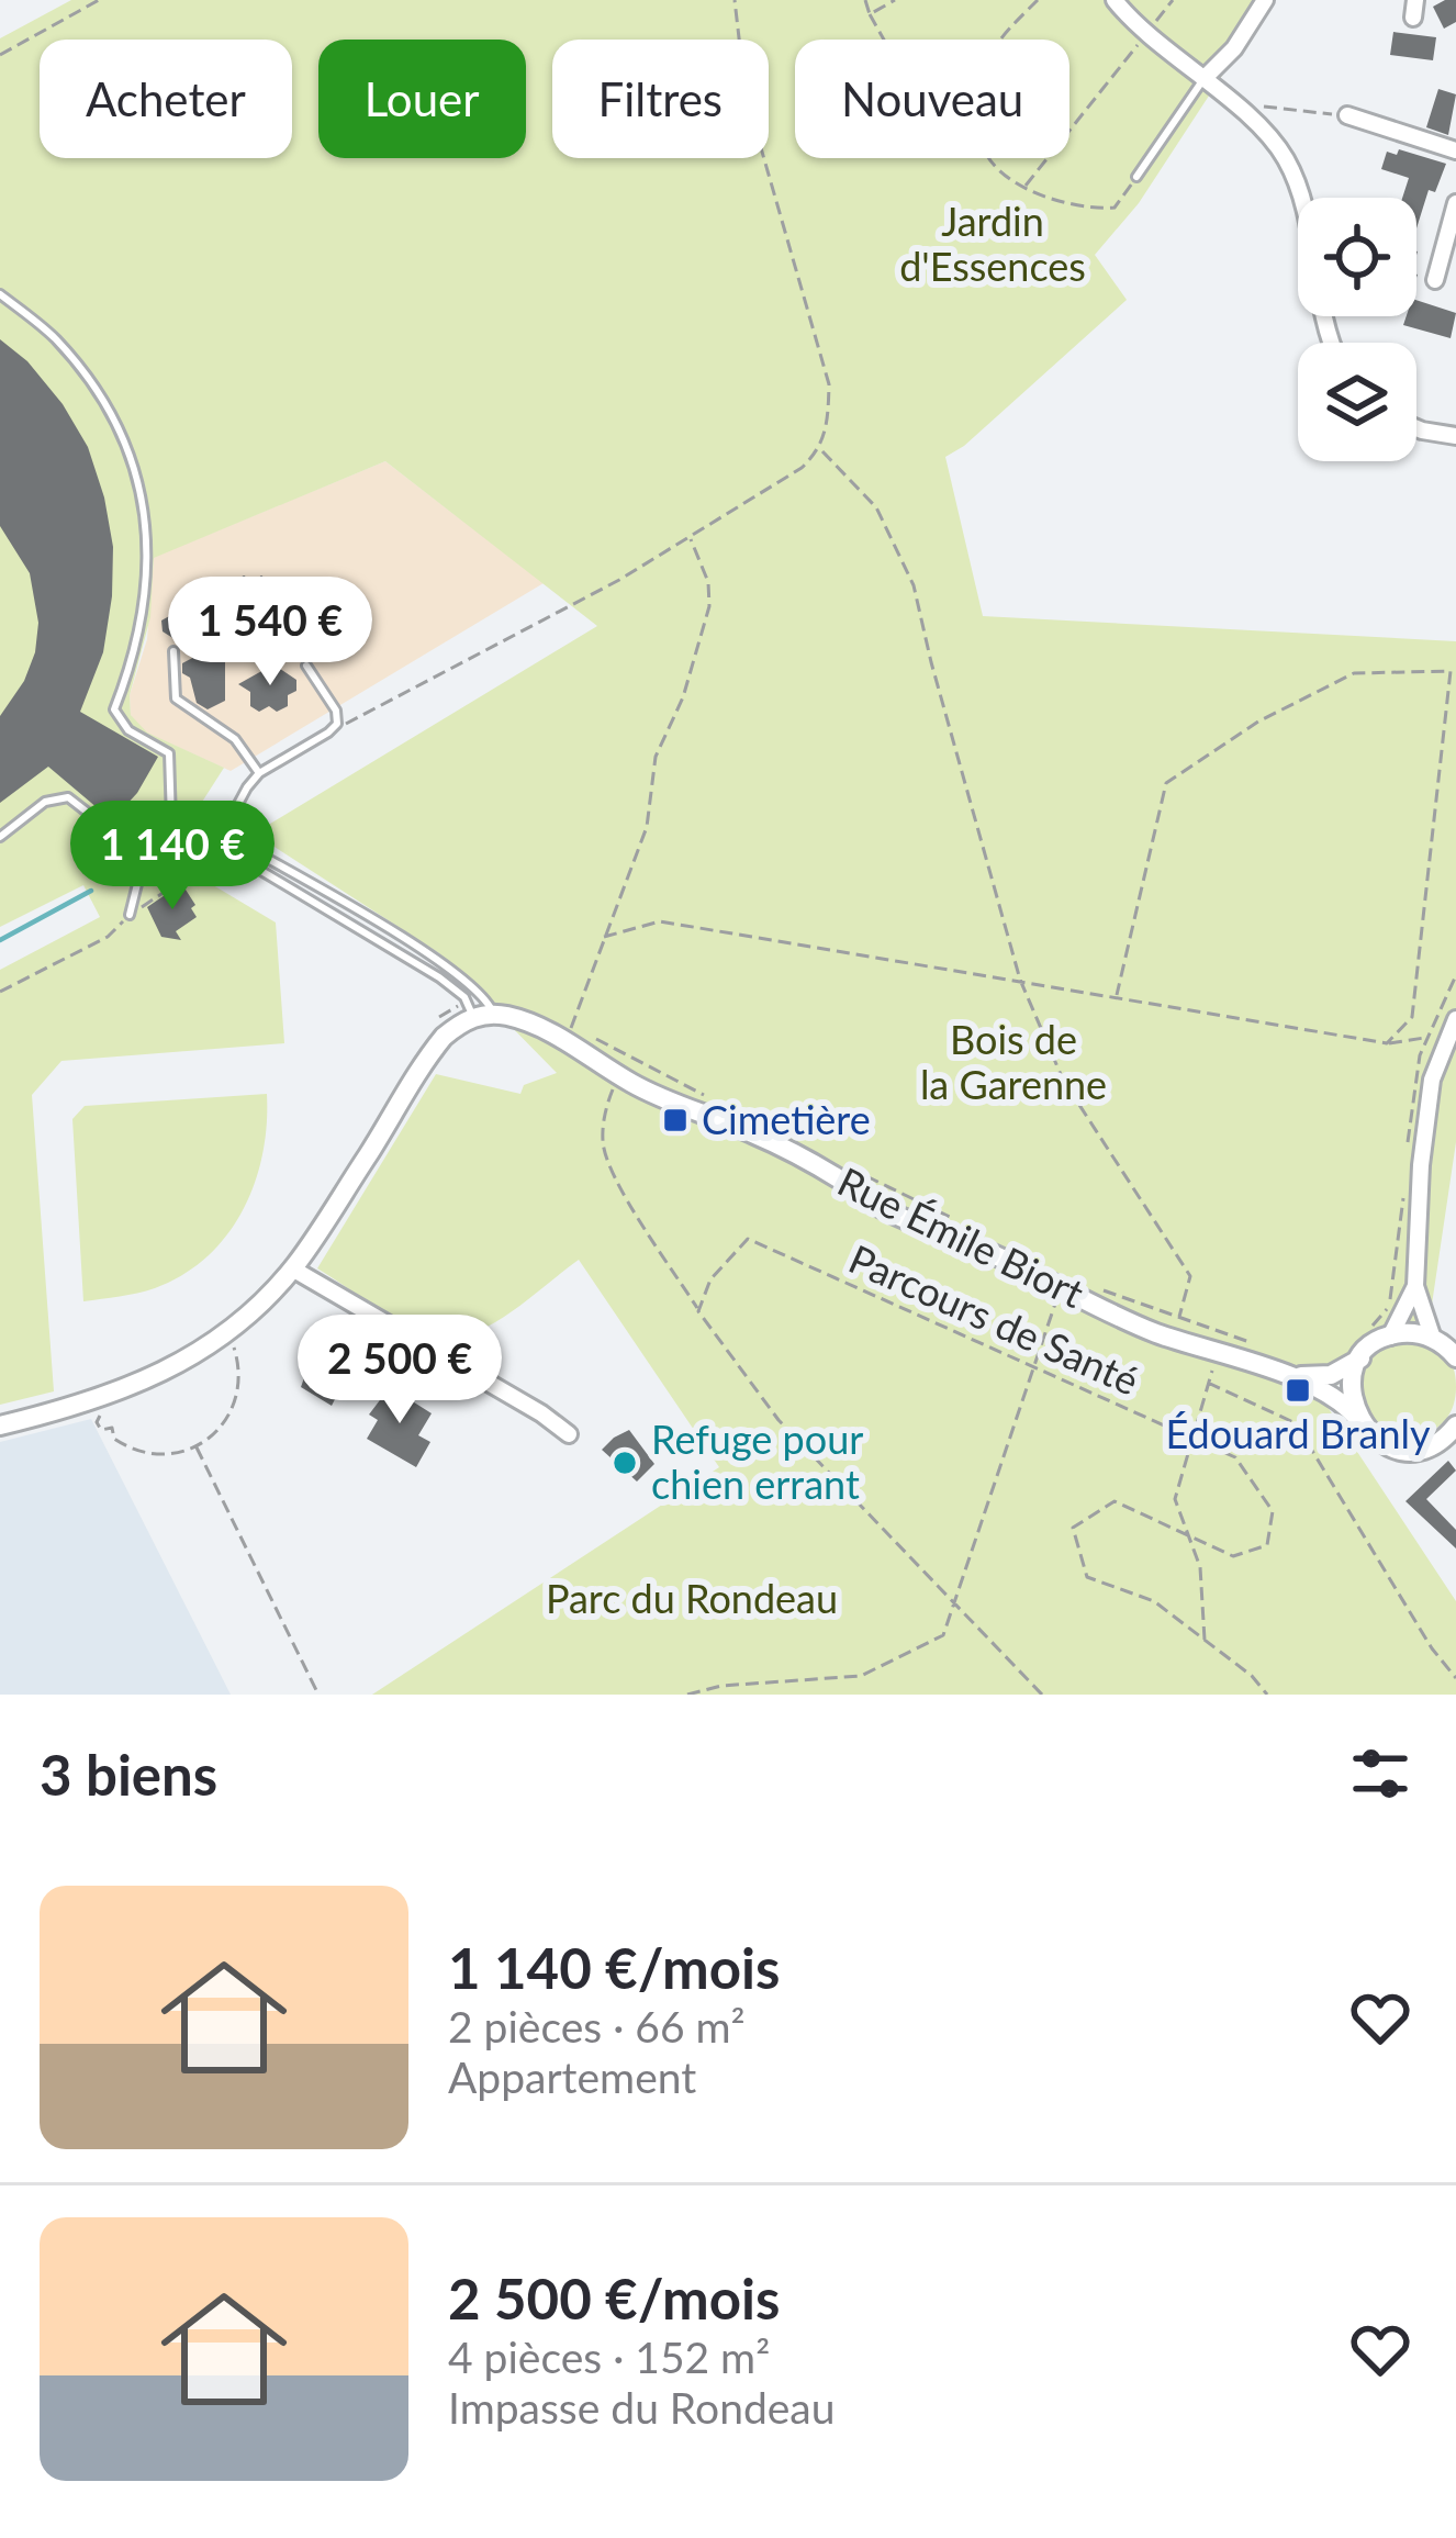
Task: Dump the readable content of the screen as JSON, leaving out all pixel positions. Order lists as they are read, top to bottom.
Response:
{
  "streets": {
    "street": ["Rue Émile Biort"],
    "path": ["Parcours de Santé"]
  },
  "parks": ["Jardin d'Essences", "Bois de la Garenne", "Parc du Rondeau"],
  "places": {
    "transit": ["Cimetière", "Édouard Branly"],
    "other": ["Refuge pour chien errant"]
  },
  "page": {
    "chip": [
      "Acheter",
      "Louer",
      "Filtres",
      "Nouveau"
    ],
    "price": ["1 540 €", "1 140 €", "2 500 €"],
    "heading": "3 biens",
    "list": [
      {
        "name": "1 140 €/mois",
        "note": "2 pièces · 66 m² · Appartement"
      },
      {
        "name": "2 500 €/mois",
        "note": "4 pièces · 152 m² · Impasse du Rondeau"
      }
    ]
  }
}
